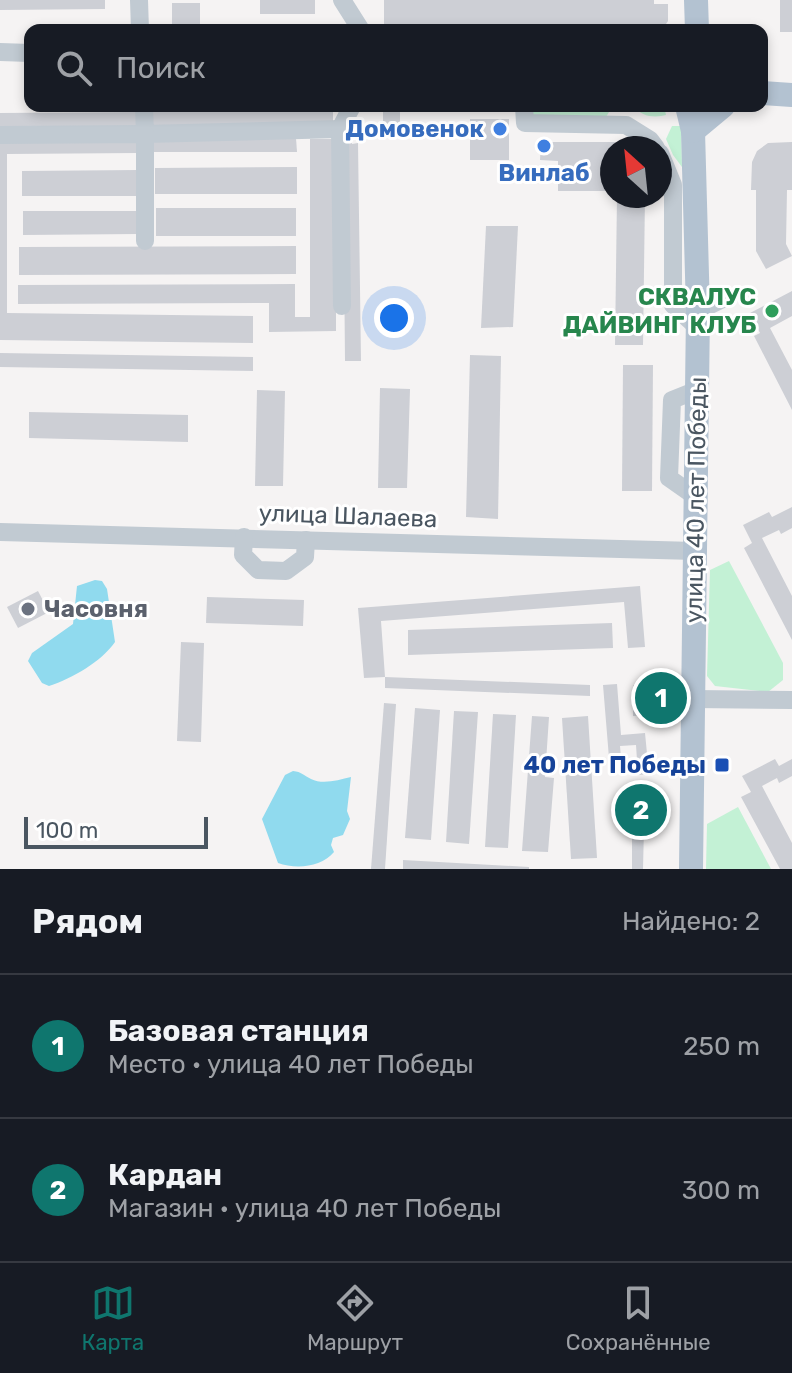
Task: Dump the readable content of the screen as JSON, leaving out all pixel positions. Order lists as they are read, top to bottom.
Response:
{
  "streets": {
    "main road": ["улица 40 лет Победы"],
    "street": ["улица Шалаева"]
  },
  "crossings": [
    ["улица 40 лет Победы", "улица Шалаева"]
  ],
  "places": {
    "other": [
      "Домовенок",
      "Винлаб",
      "СКВАЛУС ДАЙВИНГ КЛУБ",
      "Часовня"
    ],
    "transit": ["40 лет Победы"]
  },
  "scale_bar": "100 m",
  "north": "top left",
  "page": {
    "search": "Поиск",
    "pins": ["1", "2"],
    "scale": "100 m",
    "heading": ["Рядом", "Найдено: 2"],
    "list": [
      {
        "mark": "1",
        "name": "Базовая станция",
        "note": "Место · улица 40 лет Победы",
        "value": "250 m"
      },
      {
        "mark": "2",
        "name": "Кардан",
        "note": "Магазин · улица 40 лет Победы",
        "value": "300 m"
      }
    ],
    "nav": ["Карта", "Маршрут", "Сохранённые"]
  }
}
